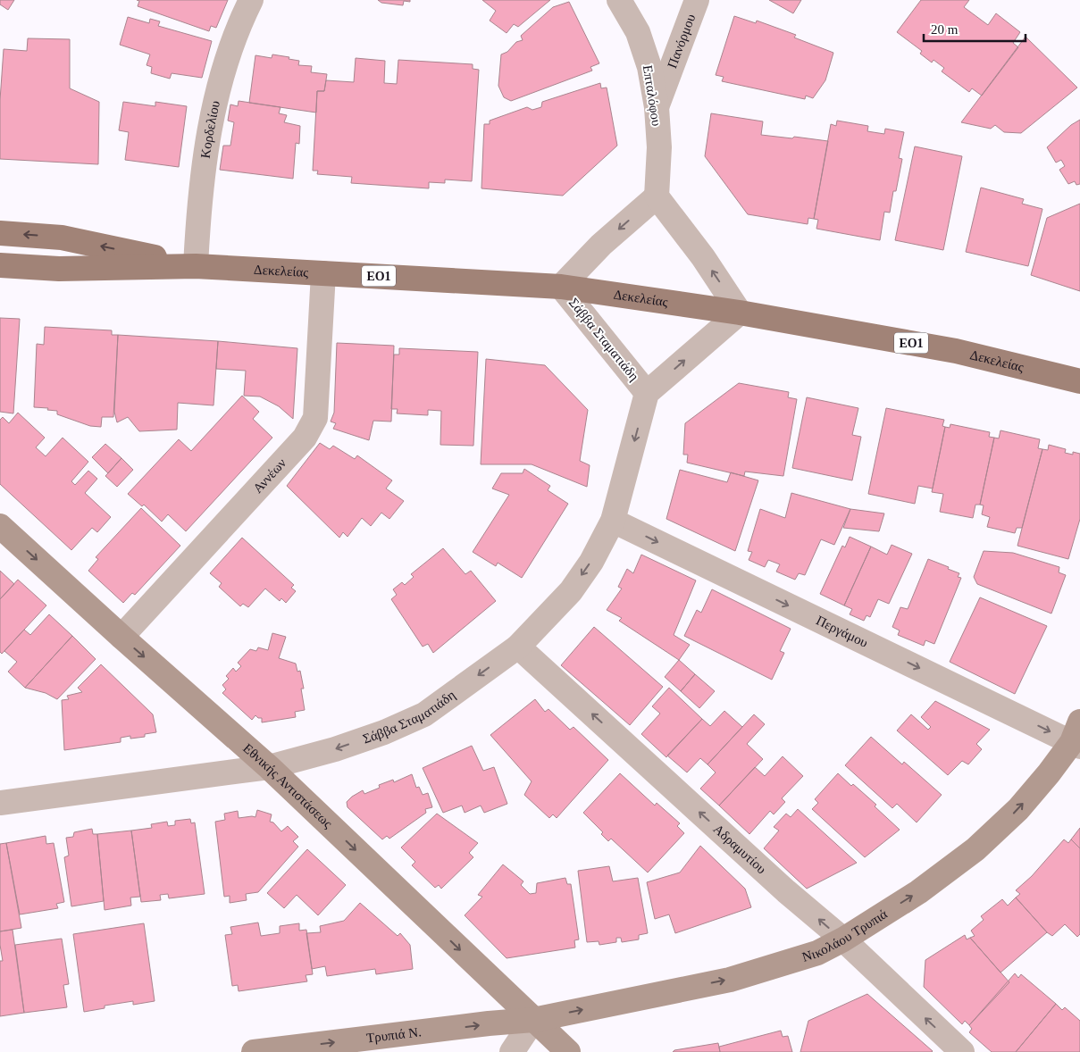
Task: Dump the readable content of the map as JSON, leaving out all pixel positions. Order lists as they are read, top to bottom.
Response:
{
  "streets": {
    "main road": ["Δεκελείας", "ΕΟ1"],
    "street": [
      "Πανόρμου",
      "Επταλόφου",
      "Κορδελίου",
      "Σάββα Σταματιάδη",
      "Αννέων",
      "Περγάμου",
      "Εθνικής Αντιστάσεως",
      "Αδραμυτίου",
      "Νικολάου Τρυπιά",
      "Τρυπιά Ν."
    ]
  },
  "crossings": [
    ["Πανόρμου", "Επταλόφου"],
    ["Κορδελίου", "Δεκελείας"],
    ["Δεκελείας", "Σάββα Σταματιάδη"],
    ["Δεκελείας", "Αννέων"],
    ["Σάββα Σταματιάδη", "Περγάμου"],
    ["Σάββα Σταματιάδη", "Εθνικής Αντιστάσεως"],
    ["Σάββα Σταματιάδη", "Αδραμυτίου"],
    ["Αννέων", "Εθνικής Αντιστάσεως"],
    ["Περγάμου", "Νικολάου Τρυπιά"],
    ["Εθνικής Αντιστάσεως", "Νικολάου Τρυπιά"],
    ["Εθνικής Αντιστάσεως", "Τρυπιά Ν."],
    ["Αδραμυτίου", "Νικολάου Τρυπιά"],
    ["Νικολάου Τρυπιά", "Τρυπιά Ν."]
  ],
  "one_way": [
    "Περγάμου",
    "Εθνικής Αντιστάσεως",
    "Αδραμυτίου",
    "Νικολάου Τρυπιά",
    "Τρυπιά Ν."
  ],
  "scale_bar": "20 m"
}
